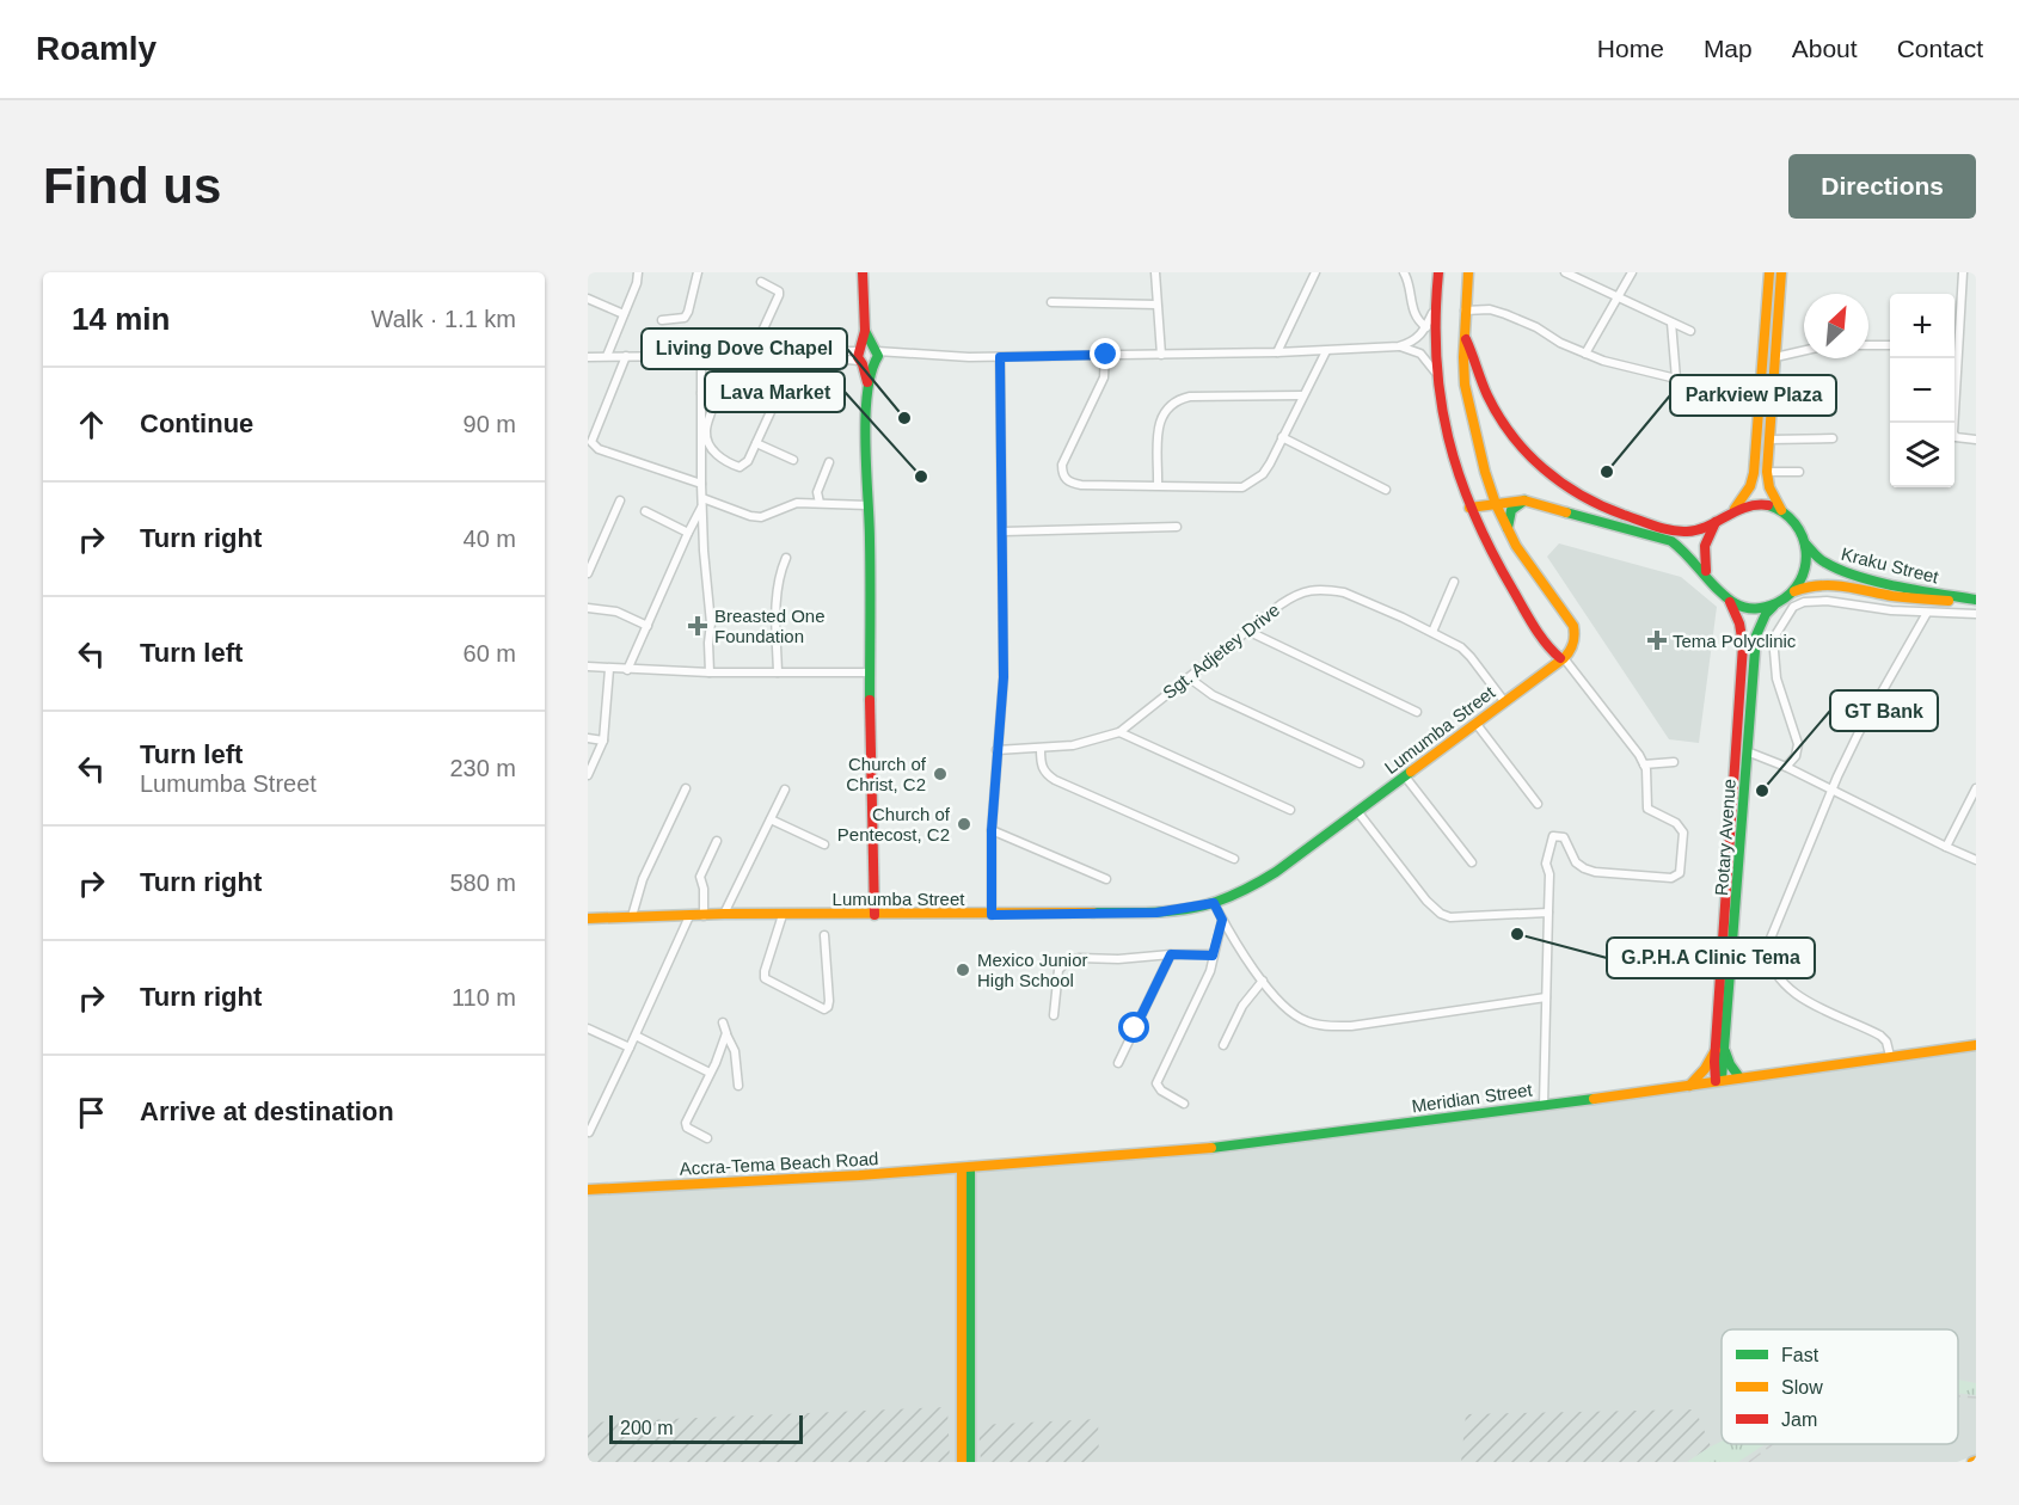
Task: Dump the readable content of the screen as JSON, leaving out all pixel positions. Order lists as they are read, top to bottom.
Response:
{
  "streets": {
    "main road": [
      "Kraku Street",
      "Lumumba Street",
      "Rotary Avenue",
      "Meridian Street",
      "Accra-Tema Beach Road"
    ],
    "street": ["Sgt. Adjetey Drive"]
  },
  "crossings": [
    ["Kraku Street", "Rotary Avenue"],
    ["Sgt. Adjetey Drive", "Lumumba Street"],
    ["Rotary Avenue", "Meridian Street"],
    ["Meridian Street", "Accra-Tema Beach Road"]
  ],
  "places": {
    "other": [
      "Living Dove Chapel",
      "Parkview Plaza",
      "Lava Market",
      "Church of Christ, C2",
      "GT Bank",
      "Church of Pentecost, C2",
      "G.P.H.A Clinic Tema",
      "Mexico Junior High School"
    ],
    "health": ["Breasted One Foundation", "Tema Polyclinic"]
  },
  "legend": ["Fast", "Slow", "Jam"],
  "scale_bar": "200 m",
  "north": "top right",
  "page": {
    "header": "Roamly",
    "nav": [
      "Home",
      "Map",
      "About",
      "Contact"
    ],
    "buttons": "Directions",
    "title": "Find us",
    "heading": ["14 min", "Walk · 1.1 km"],
    "map_buttons": ["+", "−"],
    "list": [
      ["Continue", "90 m"],
      ["Turn right", "40 m"],
      ["Turn left", "60 m"],
      ["Turn left", "Lumumba Street", "230 m"],
      ["Turn right", "580 m"],
      ["Turn right", "110 m"],
      "Arrive at destination"
    ],
    "scale": "200 m"
  }
}
